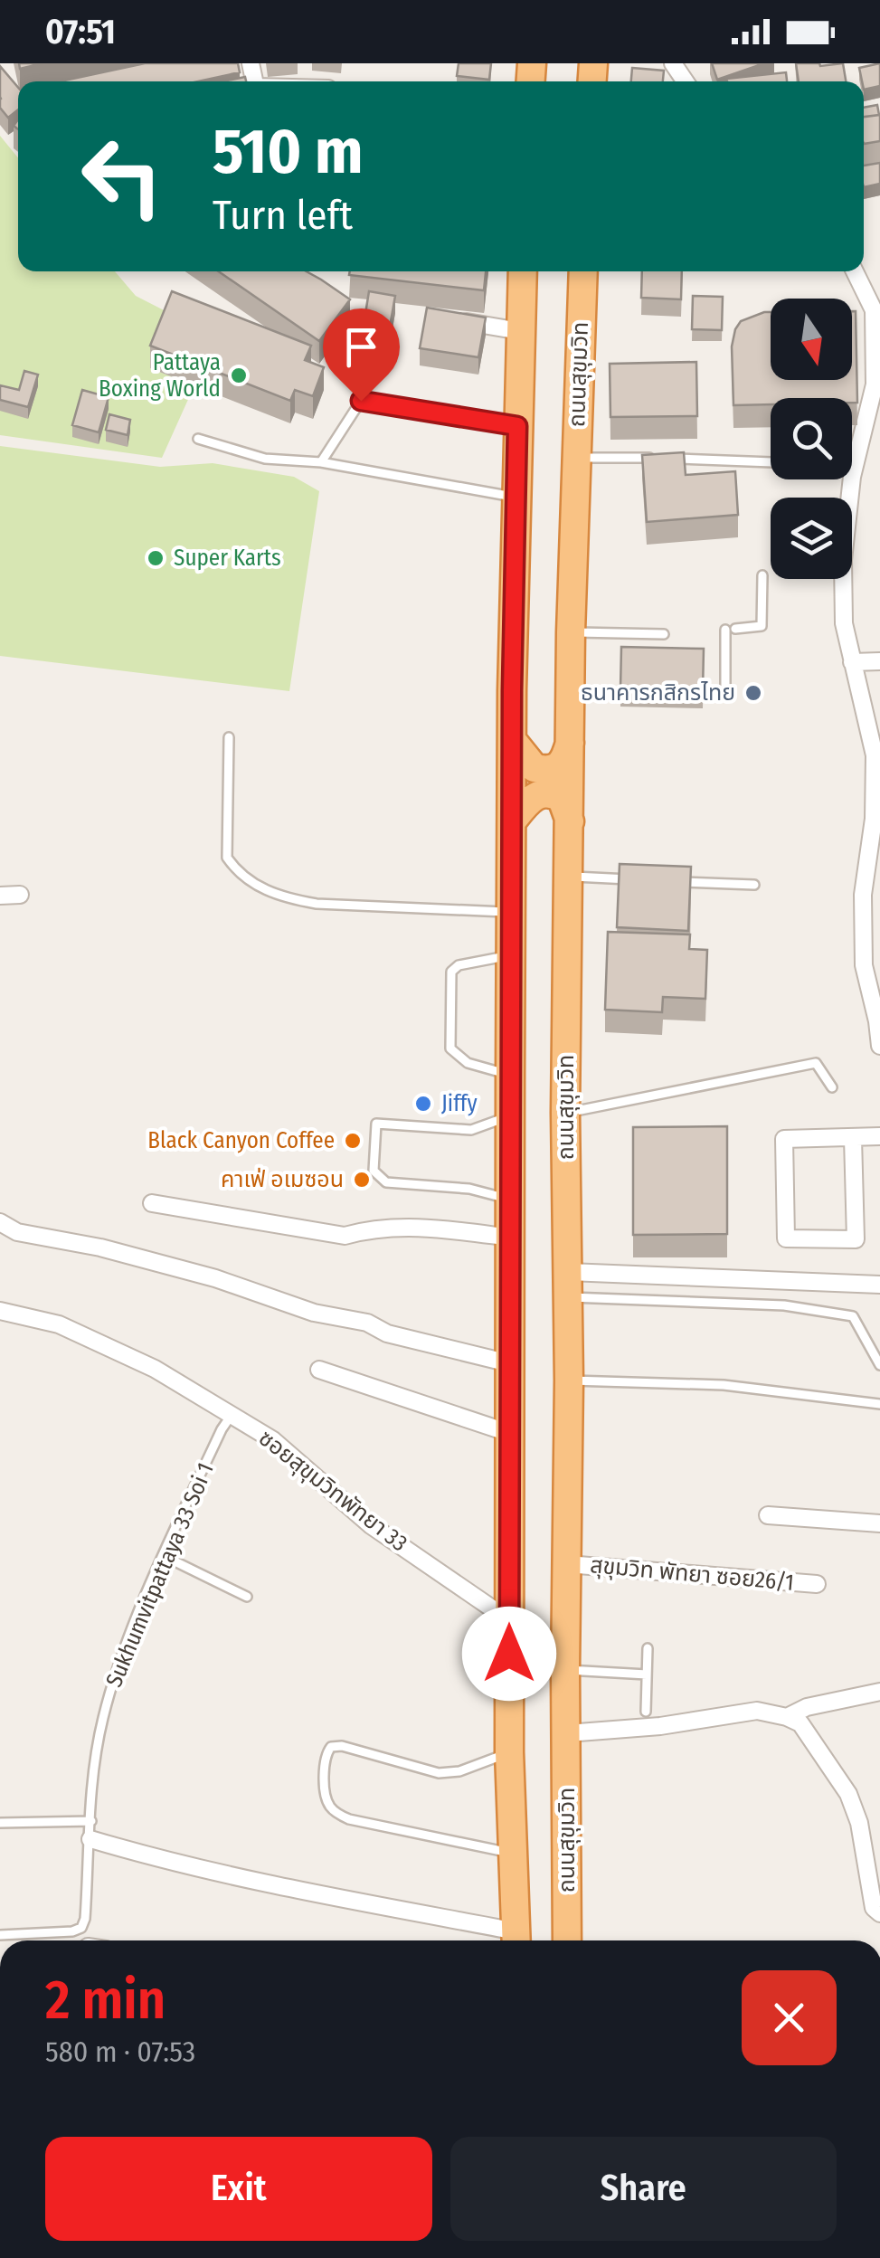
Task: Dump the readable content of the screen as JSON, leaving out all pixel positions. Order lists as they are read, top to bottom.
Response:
{
  "streets": {
    "highway": ["ถนนสุขุมวิท"],
    "street": ["ซอยสุขุมวิทพัทยา 33", "สุขุมวิท พัทยา ซอย26/1"],
    "lane": ["Sukhumvitpattaya 33 Soi 1"]
  },
  "crossings": [
    ["ถนนสุขุมวิท", "สุขุมวิท พัทยา ซอย26/1"],
    ["ซอยสุขุมวิทพัทยา 33", "Sukhumvitpattaya 33 Soi 1"]
  ],
  "places": [
    "Pattaya Boxing World",
    "Super Karts",
    "ธนาคารกสิกรไทย",
    "Jiffy",
    "Black Canyon Coffee",
    "คาเฟ่ อเมซอน"
  ],
  "north": "bottom",
  "page": {
    "status": "07:51",
    "turn": ["510 m", "Turn left"],
    "heading": ["2 min", "580 m · 07:53"],
    "buttons": ["Exit", "Share"]
  }
}
